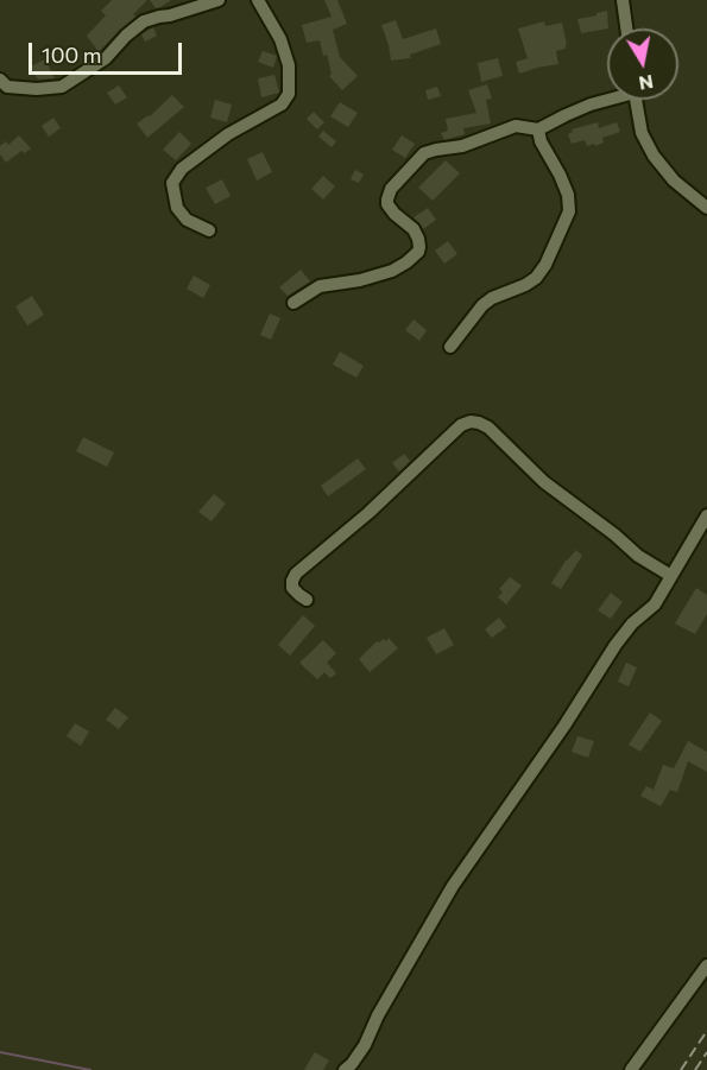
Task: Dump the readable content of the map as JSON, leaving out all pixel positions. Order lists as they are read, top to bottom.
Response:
{
  "scale_bar": "100 m",
  "north": "bottom"
}
